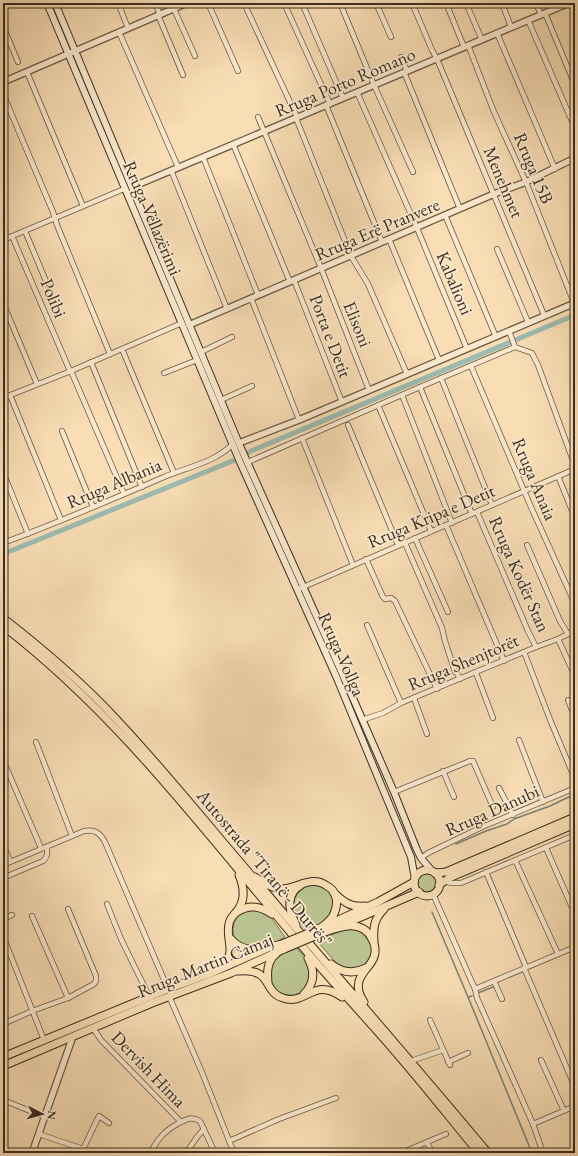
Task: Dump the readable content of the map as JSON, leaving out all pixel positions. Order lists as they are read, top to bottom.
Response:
{
  "streets": {
    "main road": [
      "Rruga Vëllazërimi",
      "Rruga Vollga",
      "Autostrada \"Tiranë - Durrës\"",
      "Rruga Martin Camaj"
    ],
    "street": [
      "Rruga Porto Romano",
      "Rruga 15B",
      "Menehmet",
      "Rruga Erë Pranvere",
      "Kabalioni",
      "Polibi",
      "Elisoni",
      "Porta e Detit",
      "Rruga Anaia",
      "Rruga Albania",
      "Rruga Kripa e Detit",
      "Rruga Kodër Stan",
      "Rruga Shenjtorët",
      "Rruga Danubi",
      "Dervish Hima"
    ]
  },
  "crossings": [
    ["Rruga Porto Romano", "Rruga 15B"],
    ["Rruga Porto Romano", "Menehmet"],
    ["Rruga Porto Romano", "Rruga Vëllazërimi"],
    ["Rruga Porto Romano", "Kabalioni"],
    ["Rruga Porto Romano", "Elisoni"],
    ["Rruga Porto Romano", "Porta e Detit"],
    ["Rruga 15B", "Rruga Erë Pranvere"],
    ["Menehmet", "Rruga Erë Pranvere"],
    ["Rruga Vëllazërimi", "Rruga Erë Pranvere"],
    ["Rruga Vëllazërimi", "Rruga Albania"],
    ["Rruga Vëllazërimi", "Rruga Vollga"],
    ["Rruga Erë Pranvere", "Kabalioni"],
    ["Rruga Erë Pranvere", "Elisoni"],
    ["Rruga Erë Pranvere", "Porta e Detit"],
    ["Polibi", "Rruga Albania"],
    ["Rruga Anaia", "Rruga Kripa e Detit"],
    ["Rruga Albania", "Rruga Vollga"],
    ["Rruga Kripa e Detit", "Rruga Kodër Stan"],
    ["Rruga Kripa e Detit", "Rruga Vollga"],
    ["Rruga Kodër Stan", "Rruga Shenjtorët"],
    ["Rruga Vollga", "Rruga Shenjtorët"],
    ["Rruga Vollga", "Rruga Danubi"],
    ["Rruga Vollga", "Rruga Martin Camaj"],
    ["Rruga Martin Camaj", "Dervish Hima"]
  ],
  "north": "right"
}
